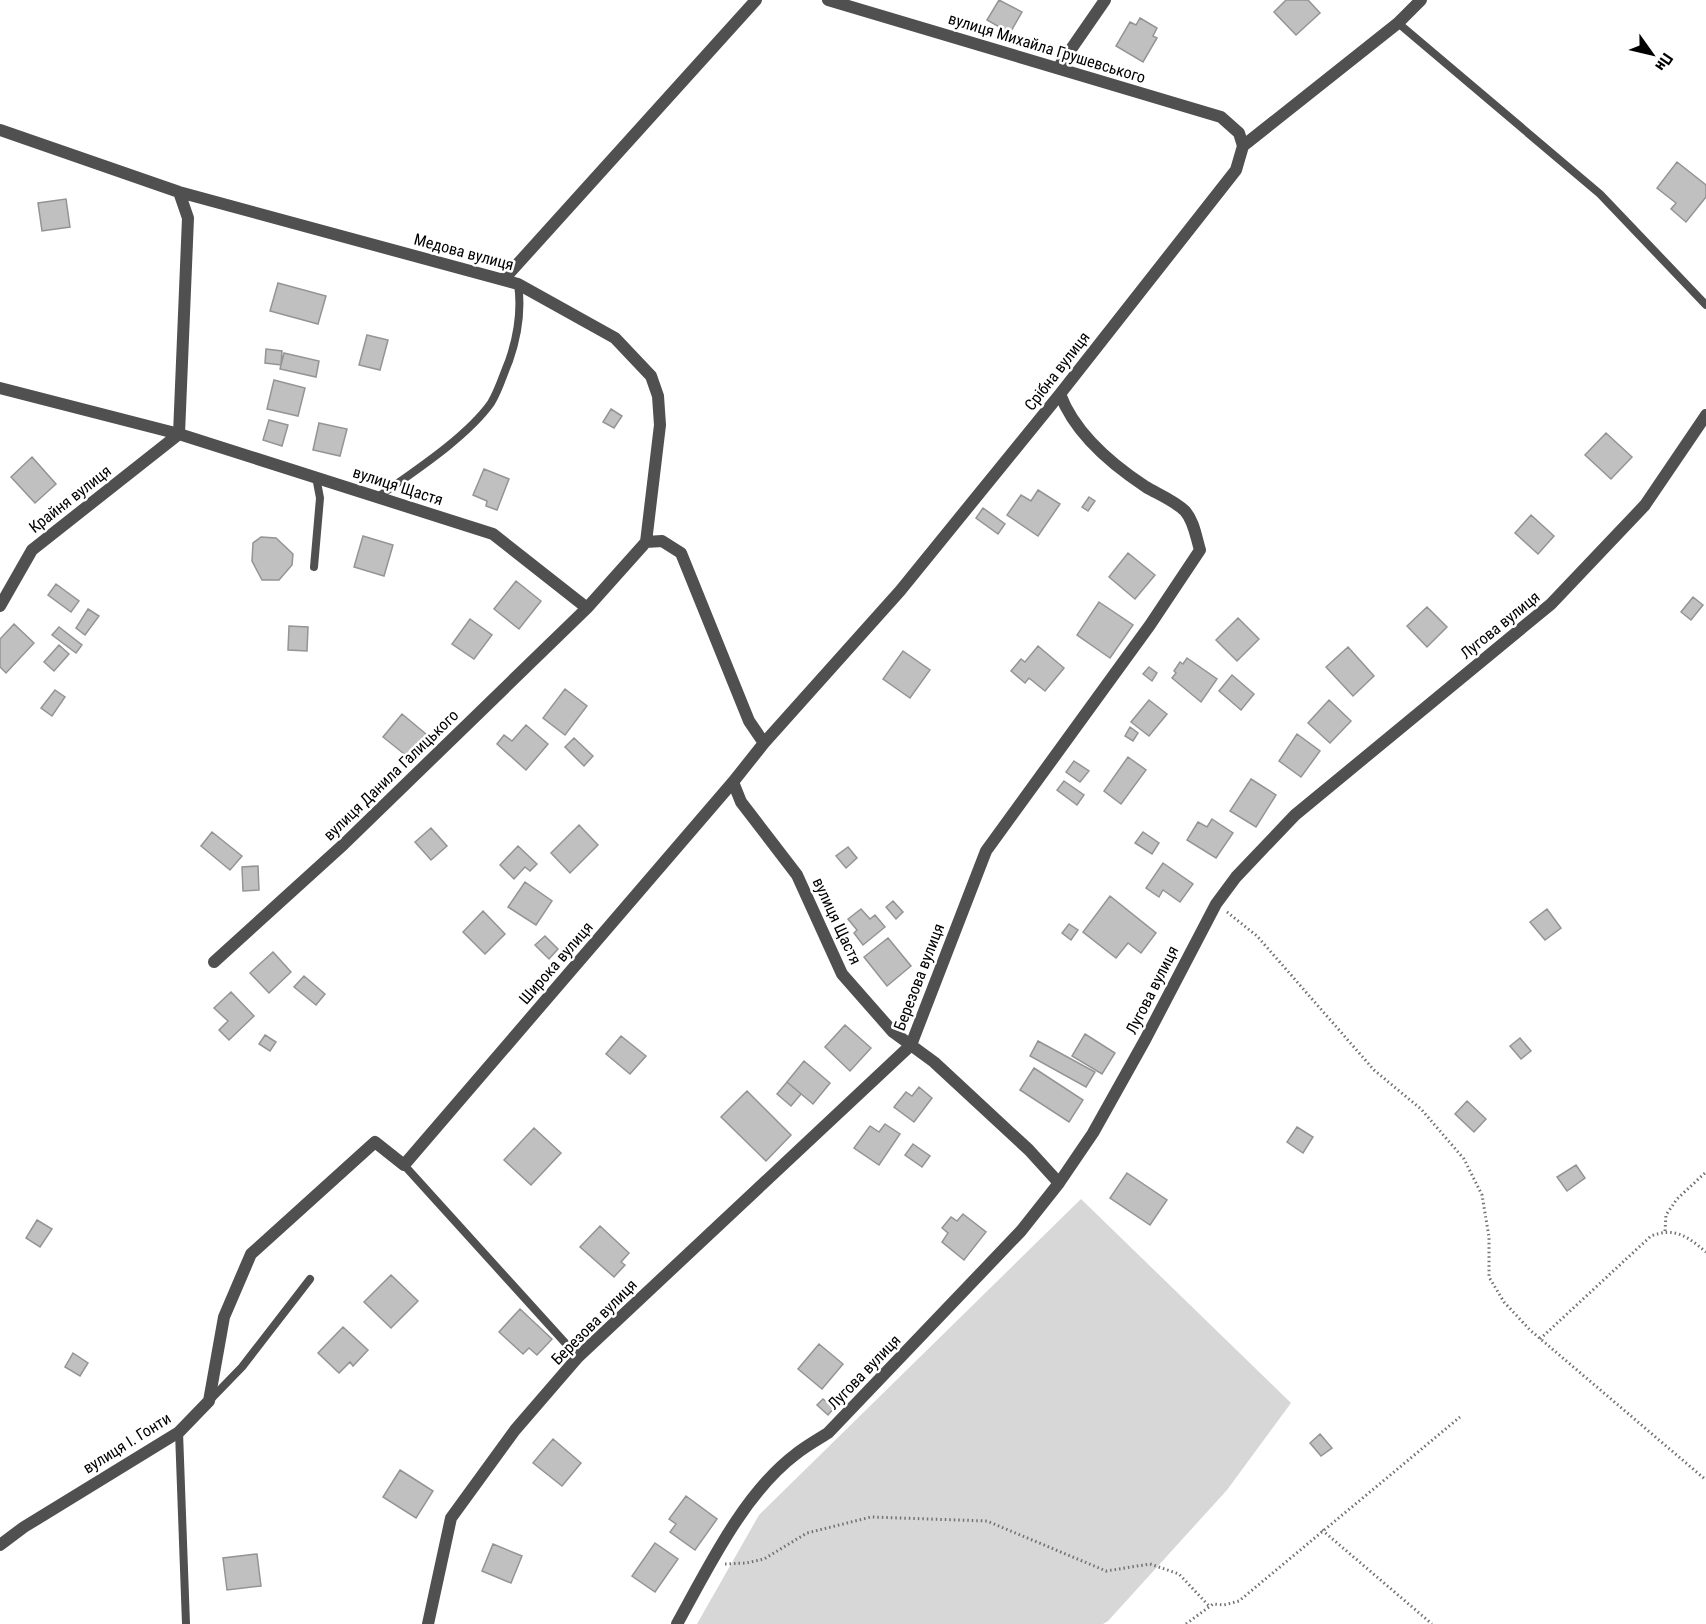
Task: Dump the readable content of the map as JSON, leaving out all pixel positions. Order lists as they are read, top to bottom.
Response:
{
  "streets": {
    "street": [
      "вулиця Михайла Грушевського",
      "Медова вулиця",
      "Срібна вулиця",
      "вулиця Щастя",
      "Крайня вулиця",
      "Лугова вулиця",
      "вулиця Данила Галицького",
      "Широка вулиця",
      "Березова вулиця",
      "вулиця І. Гонти"
    ]
  },
  "crossings": [
    ["вулиця Михайла Грушевського", "Срібна вулиця"],
    ["Срібна вулиця", "вулиця Щастя"],
    ["Срібна вулиця", "Широка вулиця"],
    ["Срібна вулиця", "Березова вулиця"],
    ["вулиця Щастя", "Крайня вулиця"],
    ["вулиця Щастя", "Лугова вулиця"],
    ["вулиця Щастя", "вулиця Данила Галицького"],
    ["вулиця Щастя", "Широка вулиця"],
    ["вулиця Щастя", "Березова вулиця"]
  ],
  "north": "bottom right"
}
